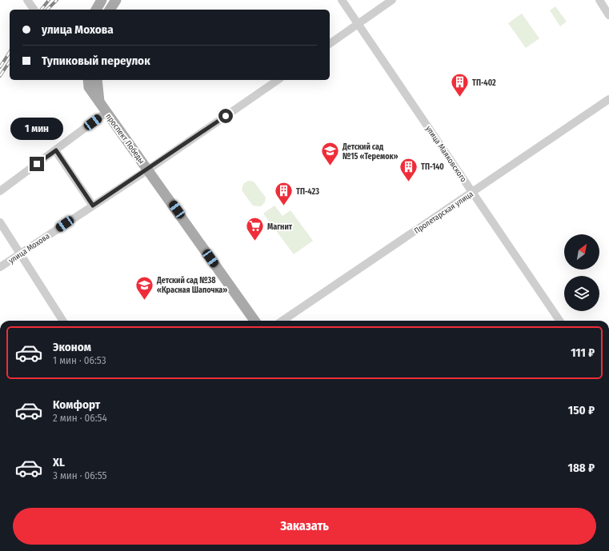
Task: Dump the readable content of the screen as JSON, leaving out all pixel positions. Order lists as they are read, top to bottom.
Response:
{
  "streets": {
    "main road": ["проспект Победы"],
    "street": ["улица Маяковского", "Пролетарская улица", "улица Мохова"]
  },
  "crossings": [
    ["проспект Победы", "улица Мохова"],
    ["улица Маяковского", "Пролетарская улица"]
  ],
  "places": {
    "building": ["ТП-402", "ТП-140", "ТП-423"],
    "school or university": ["Детский сад №15 «Теремок»", "Детский сад №38 «Красная Шапочка»"],
    "supermarket": ["Магнит"]
  },
  "north": "top right",
  "page": {
    "banner": ["улица Мохова", "Тупиковый переулок"],
    "bubble": "1 мин",
    "list": [
      {
        "name": "Эконом",
        "note": "1 мин · 06:53",
        "value": "111 ₽"
      },
      {
        "name": "Комфорт",
        "note": "2 мин · 06:54",
        "value": "150 ₽"
      },
      {
        "name": "XL",
        "note": "3 мин · 06:55",
        "value": "188 ₽"
      }
    ],
    "buttons": "Заказать"
  }
}
